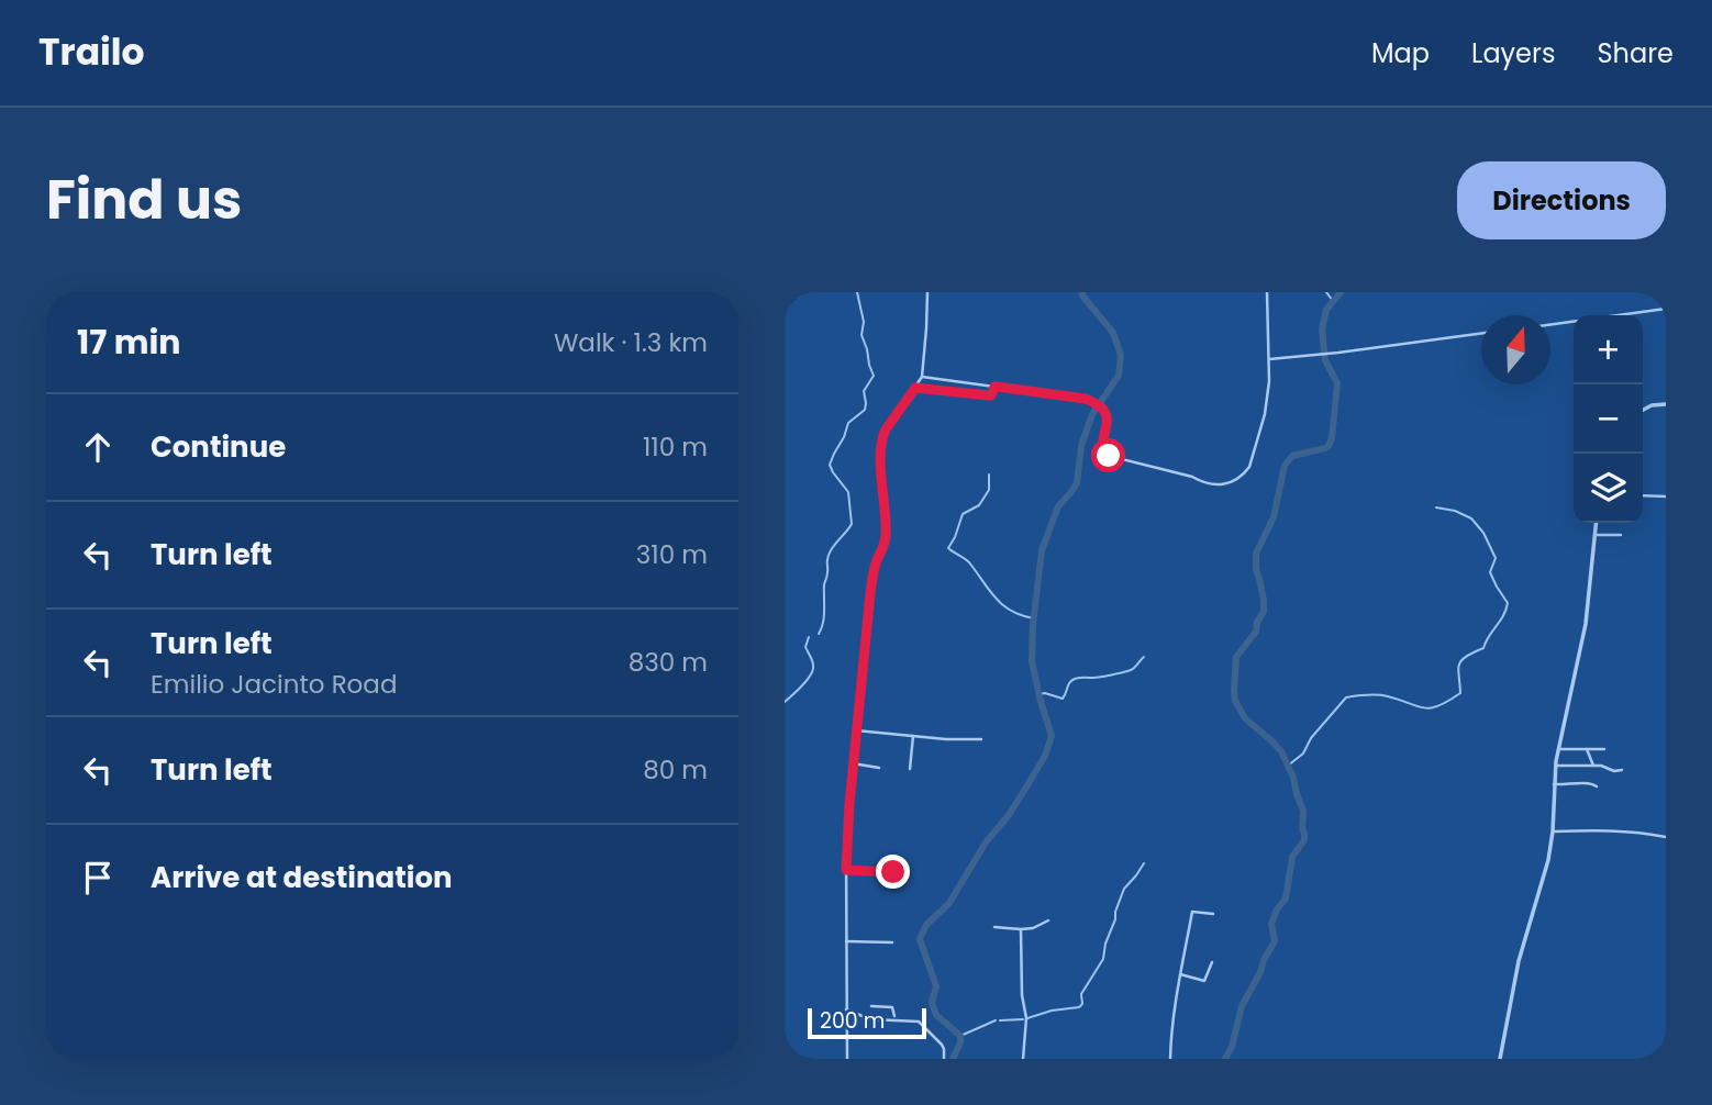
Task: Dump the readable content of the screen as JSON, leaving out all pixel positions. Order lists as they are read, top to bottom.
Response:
{
  "scale_bar": "200 m",
  "north": "top",
  "page": {
    "header": "Trailo",
    "nav": ["Map", "Layers", "Share"],
    "title": "Find us",
    "buttons": "Directions",
    "heading": ["17 min", "Walk · 1.3 km"],
    "map_buttons": ["+", "−"],
    "list": [
      ["Continue", "110 m"],
      ["Turn left", "310 m"],
      ["Turn left", "Emilio Jacinto Road", "830 m"],
      ["Turn left", "80 m"],
      "Arrive at destination"
    ],
    "scale": "200 m"
  }
}
